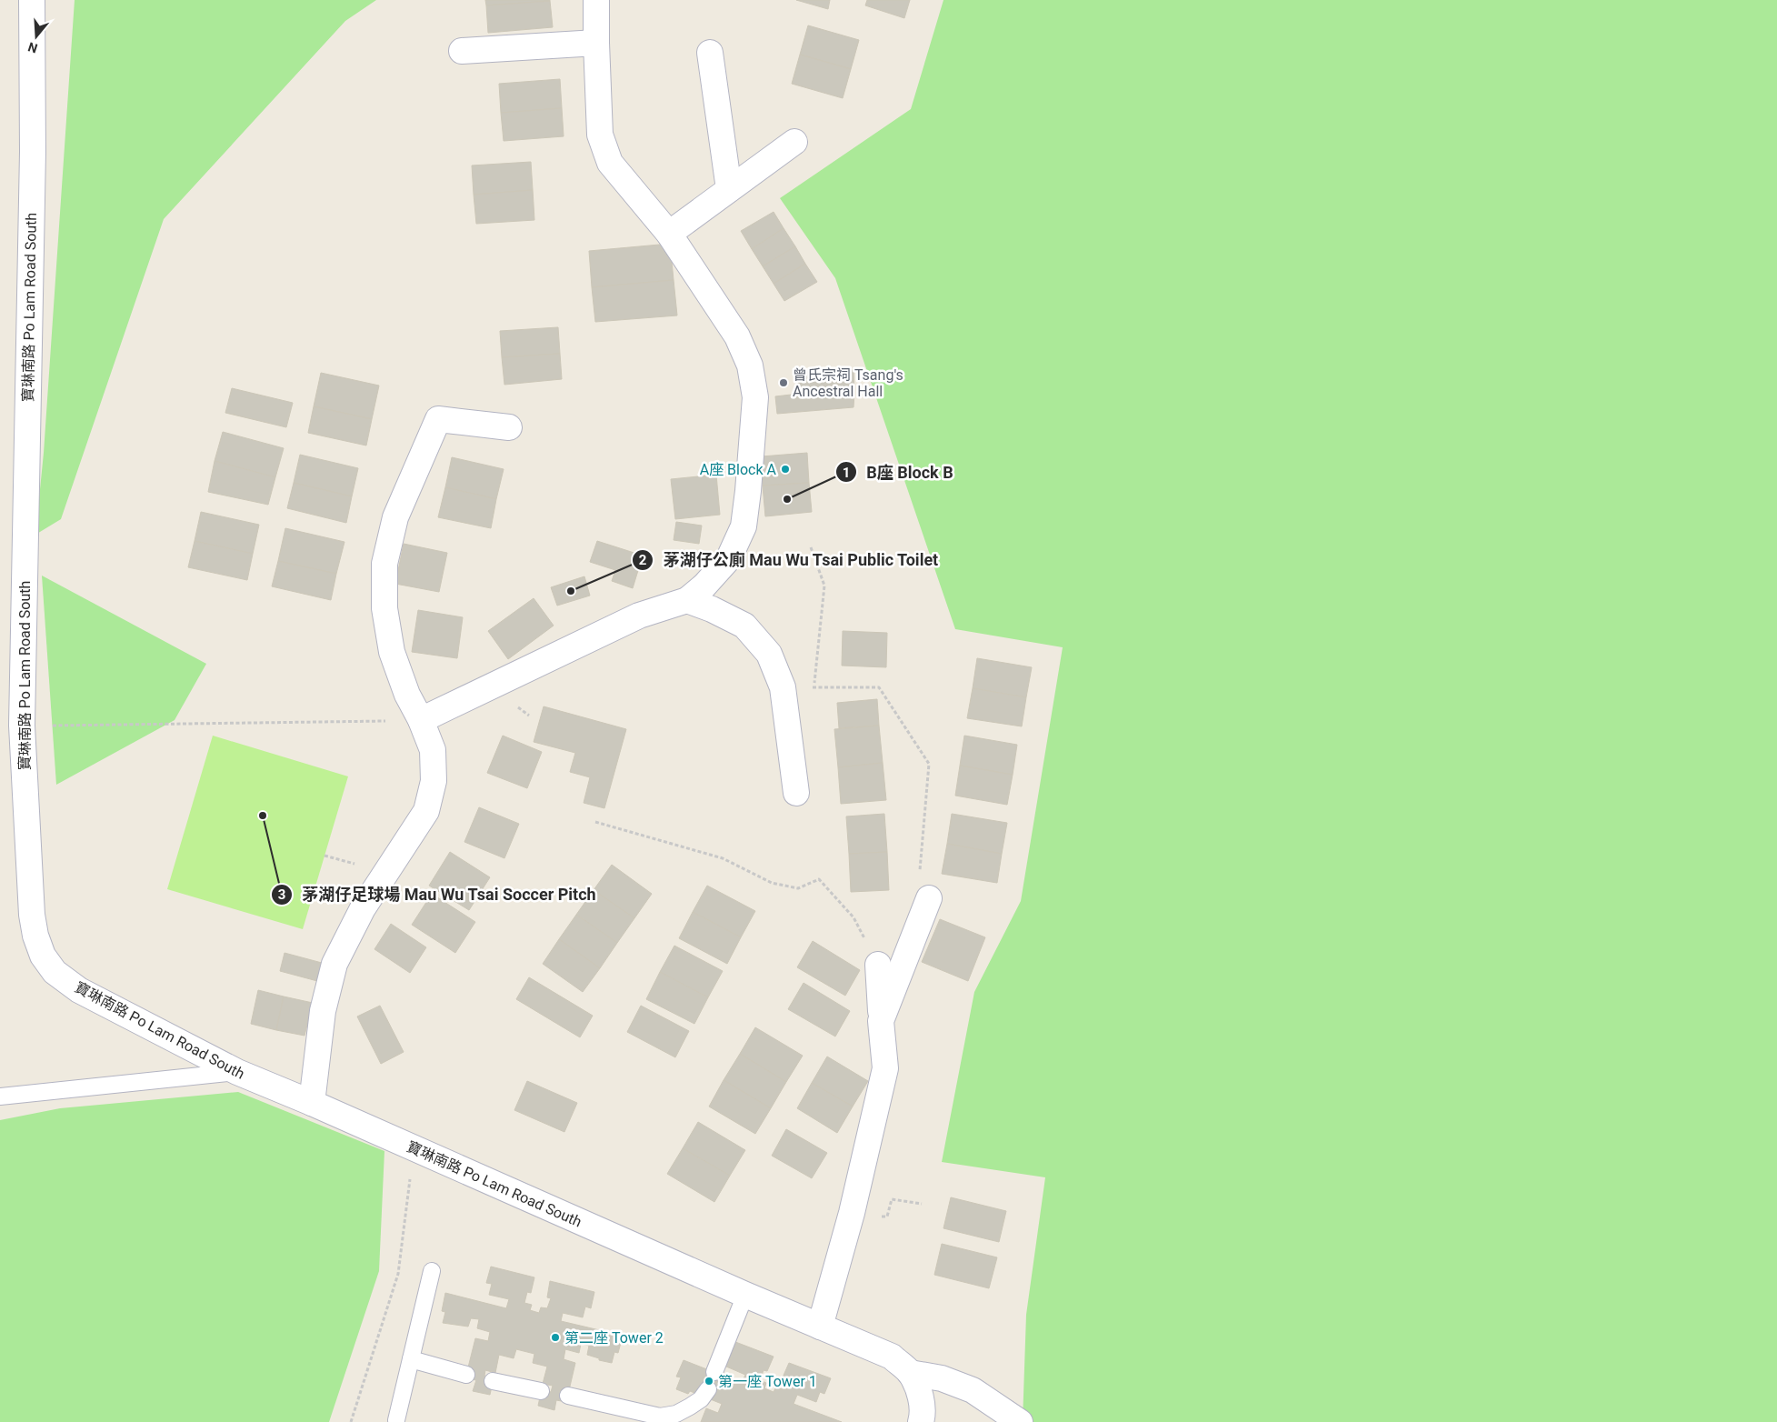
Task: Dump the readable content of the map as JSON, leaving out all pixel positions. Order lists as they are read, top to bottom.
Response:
{
  "streets": {
    "street": ["寶琳南路 Po Lam Road South"]
  },
  "places": [
    "曾氏宗祠 Tsang's Ancestral Hall",
    "A座 Block A",
    "B座 Block B",
    "茅湖仔公廁 Mau Wu Tsai Public Toilet",
    "茅湖仔足球場 Mau Wu Tsai Soccer Pitch",
    "第二座 Tower 2",
    "第一座 Tower 1"
  ],
  "north": "bottom"
}
